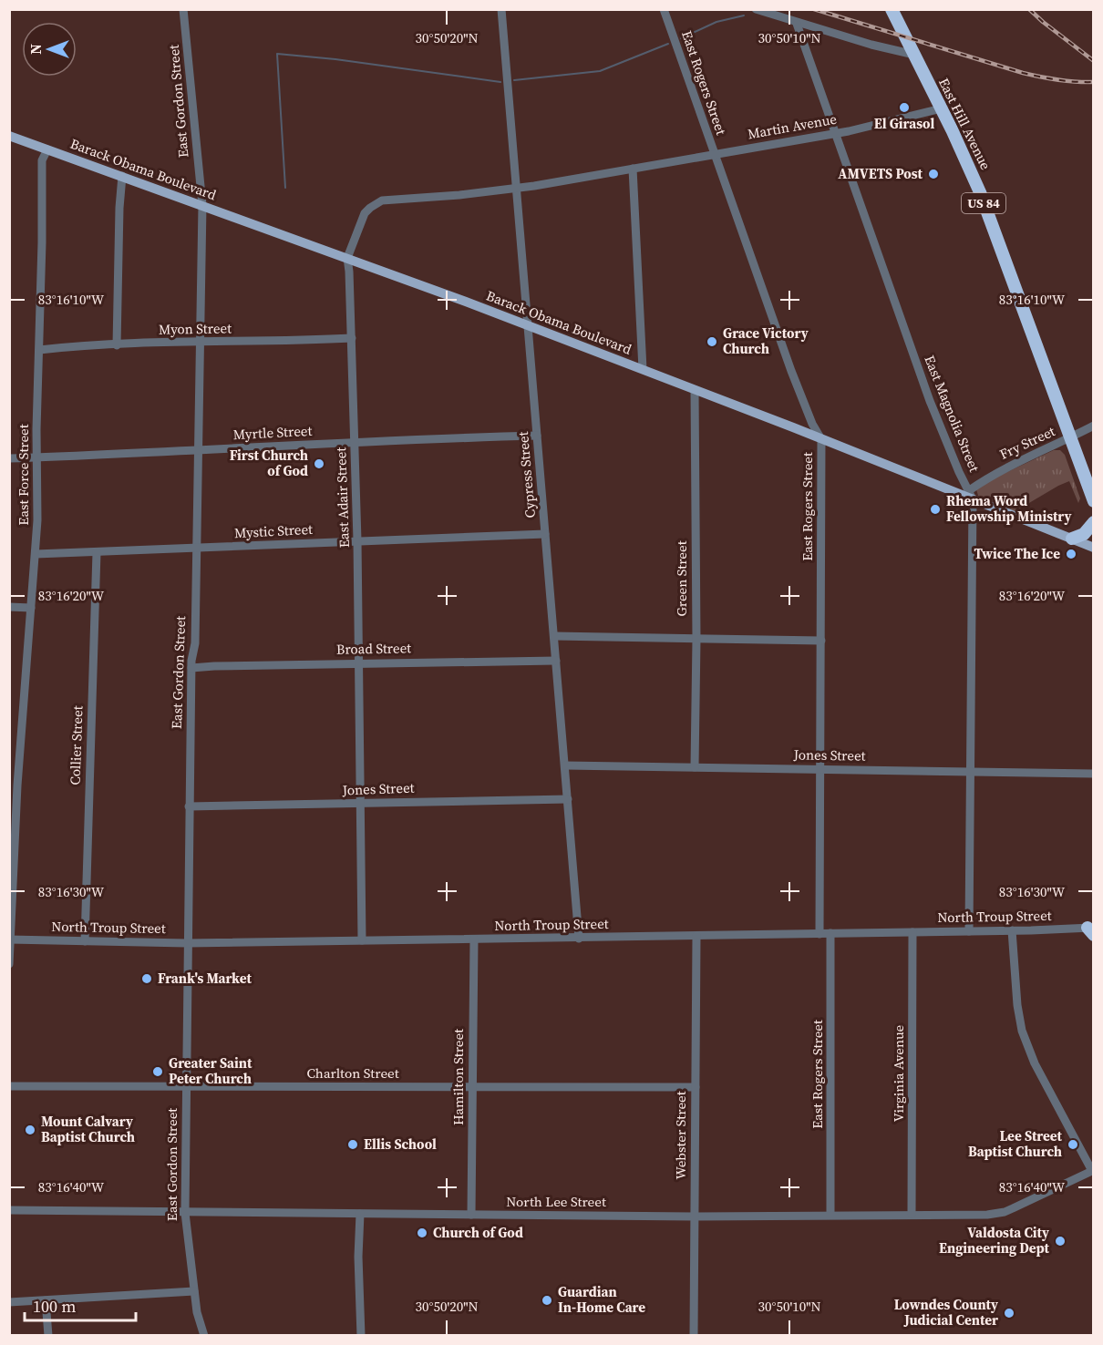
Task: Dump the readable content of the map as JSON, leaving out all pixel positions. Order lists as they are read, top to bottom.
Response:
{
  "streets": {
    "highway": ["East Hill Avenue", "US 84"],
    "main road": ["Barack Obama Boulevard"],
    "street": [
      "East Rogers Street",
      "East Gordon Street",
      "Martin Avenue",
      "Myon Street",
      "East Magnolia Street",
      "Myrtle Street",
      "Fry Street",
      "East Force Street",
      "Cypress Street",
      "East Adair Street",
      "Mystic Street",
      "Green Street",
      "Broad Street",
      "Collier Street",
      "Jones Street",
      "North Troup Street",
      "Charlton Street",
      "Virginia Avenue",
      "Hamilton Street",
      "Webster Street",
      "North Lee Street"
    ]
  },
  "crossings": [
    ["East Rogers Street", "Martin Avenue"],
    ["East Rogers Street", "Barack Obama Boulevard"],
    ["East Rogers Street", "Jones Street"],
    ["East Rogers Street", "North Troup Street"],
    ["East Rogers Street", "North Lee Street"],
    ["East Gordon Street", "Barack Obama Boulevard"],
    ["East Gordon Street", "Myon Street"],
    ["East Gordon Street", "Myrtle Street"],
    ["East Gordon Street", "Mystic Street"],
    ["East Gordon Street", "Broad Street"],
    ["East Gordon Street", "Jones Street"],
    ["East Gordon Street", "North Troup Street"],
    ["East Gordon Street", "Charlton Street"],
    ["East Gordon Street", "North Lee Street"],
    ["East Hill Avenue", "Martin Avenue"],
    ["East Hill Avenue", "Fry Street"],
    ["Martin Avenue", "East Magnolia Street"],
    ["Martin Avenue", "Cypress Street"],
    ["Martin Avenue", "East Adair Street"],
    ["Barack Obama Boulevard", "East Magnolia Street"],
    ["Barack Obama Boulevard", "Fry Street"],
    ["Barack Obama Boulevard", "East Force Street"],
    ["Barack Obama Boulevard", "Cypress Street"],
    ["Barack Obama Boulevard", "East Adair Street"],
    ["Barack Obama Boulevard", "Green Street"],
    ["Myon Street", "East Force Street"],
    ["Myon Street", "East Adair Street"],
    ["East Magnolia Street", "Fry Street"],
    ["East Magnolia Street", "Jones Street"],
    ["East Magnolia Street", "North Troup Street"],
    ["Myrtle Street", "East Force Street"],
    ["Myrtle Street", "Cypress Street"],
    ["Myrtle Street", "East Adair Street"],
    ["East Force Street", "Mystic Street"],
    ["East Force Street", "North Troup Street"],
    ["Cypress Street", "East Adair Street"],
    ["Cypress Street", "Mystic Street"],
    ["Cypress Street", "Broad Street"],
    ["Cypress Street", "Jones Street"],
    ["Cypress Street", "North Troup Street"],
    ["East Adair Street", "Mystic Street"],
    ["East Adair Street", "Broad Street"],
    ["East Adair Street", "Jones Street"],
    ["East Adair Street", "North Troup Street"],
    ["Mystic Street", "Collier Street"],
    ["Green Street", "Jones Street"],
    ["Collier Street", "North Troup Street"],
    ["North Troup Street", "Virginia Avenue"],
    ["North Troup Street", "Hamilton Street"],
    ["North Troup Street", "Webster Street"],
    ["Charlton Street", "Hamilton Street"],
    ["Charlton Street", "Webster Street"],
    ["Virginia Avenue", "North Lee Street"],
    ["Hamilton Street", "North Lee Street"],
    ["Webster Street", "North Lee Street"]
  ],
  "places": [
    "El Girasol",
    "AMVETS Post",
    "Grace Victory Church",
    "First Church of God",
    "Rhema Word Fellowship Ministry",
    "Twice The Ice",
    "Frank's Market",
    "Greater Saint Peter Church",
    "Mount Calvary Baptist Church",
    "Ellis School",
    "Lee Street Baptist Church",
    "Church of God",
    "Valdosta City Engineering Dept",
    "Guardian In-Home Care",
    "Lowndes County Judicial Center"
  ],
  "scale_bar": "100 m",
  "north": "left",
  "coordinates": [
    "30°50'20\"N",
    "30°50'10\"N",
    "83°16'10\"W",
    "83°16'20\"W",
    "83°16'30\"W",
    "83°16'40\"W"
  ]
}
